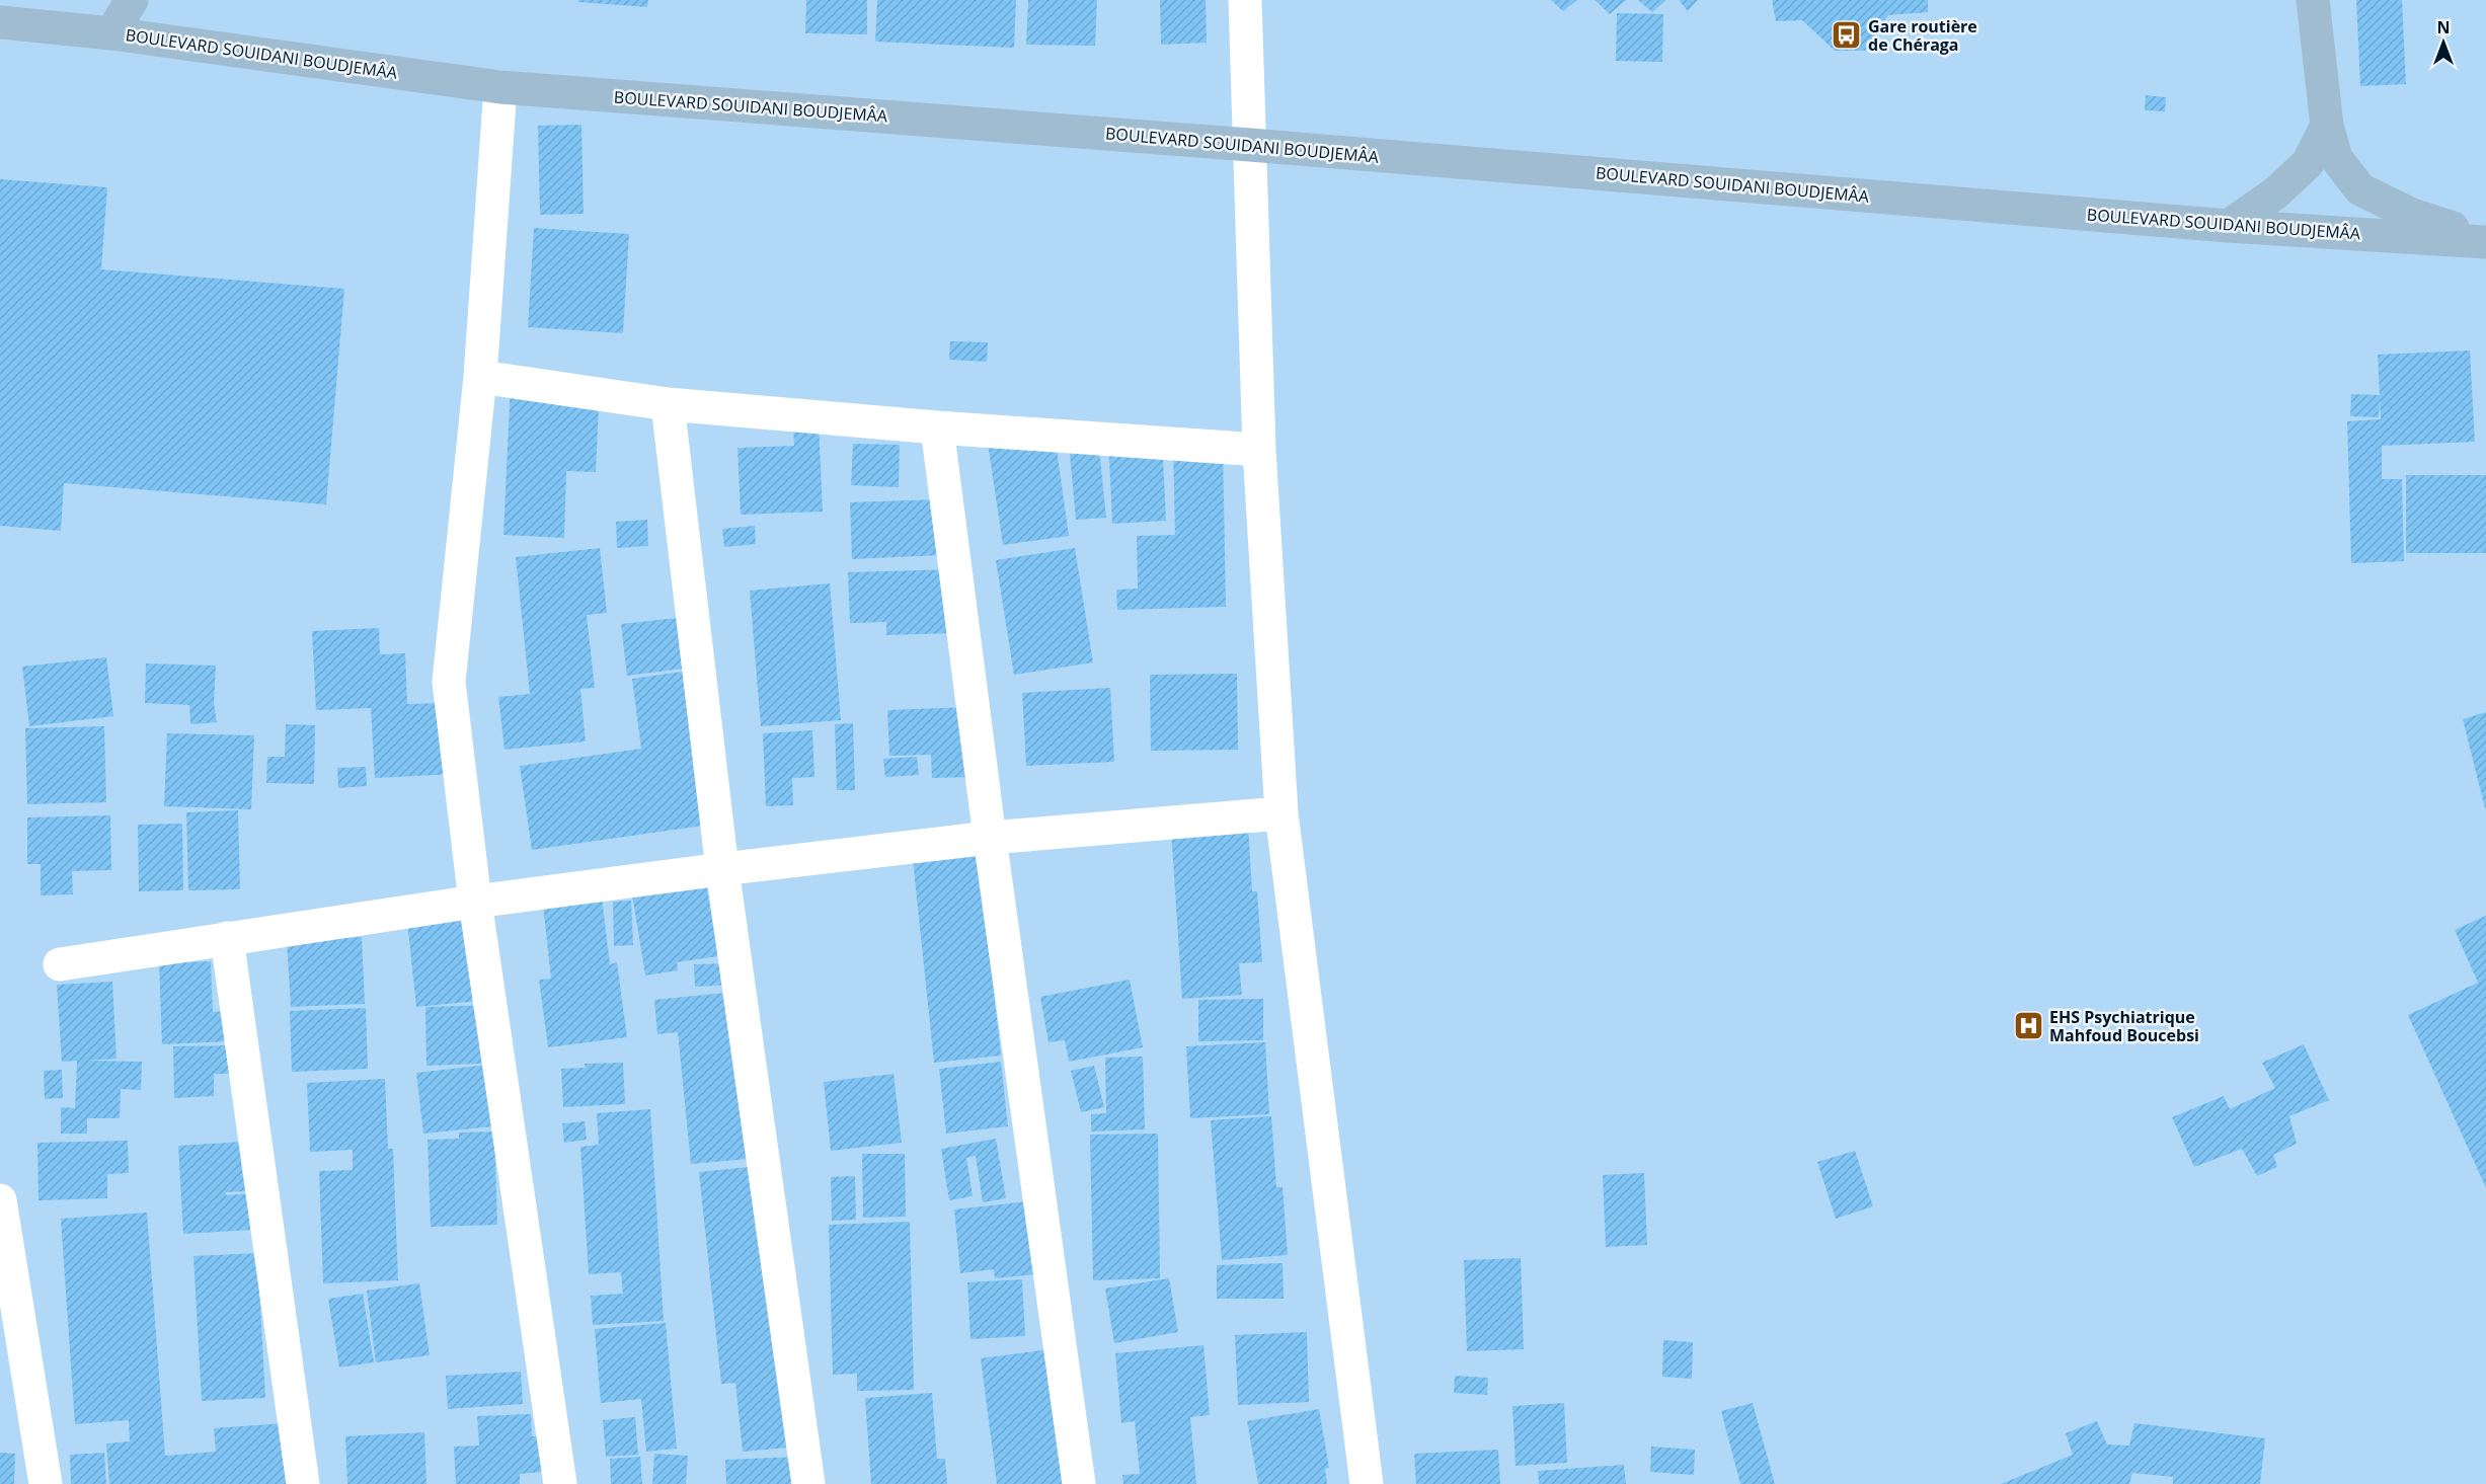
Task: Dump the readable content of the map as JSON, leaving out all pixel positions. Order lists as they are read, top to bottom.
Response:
{
  "streets": {
    "main road": ["BOULEVARD SOUIDANI BOUDJEMÂA"]
  },
  "places": {
    "bus stop": ["Gare routière de Chéraga"],
    "hospital": ["EHS Psychiatrique Mahfoud Boucebsi"]
  },
  "north": "top"
}
